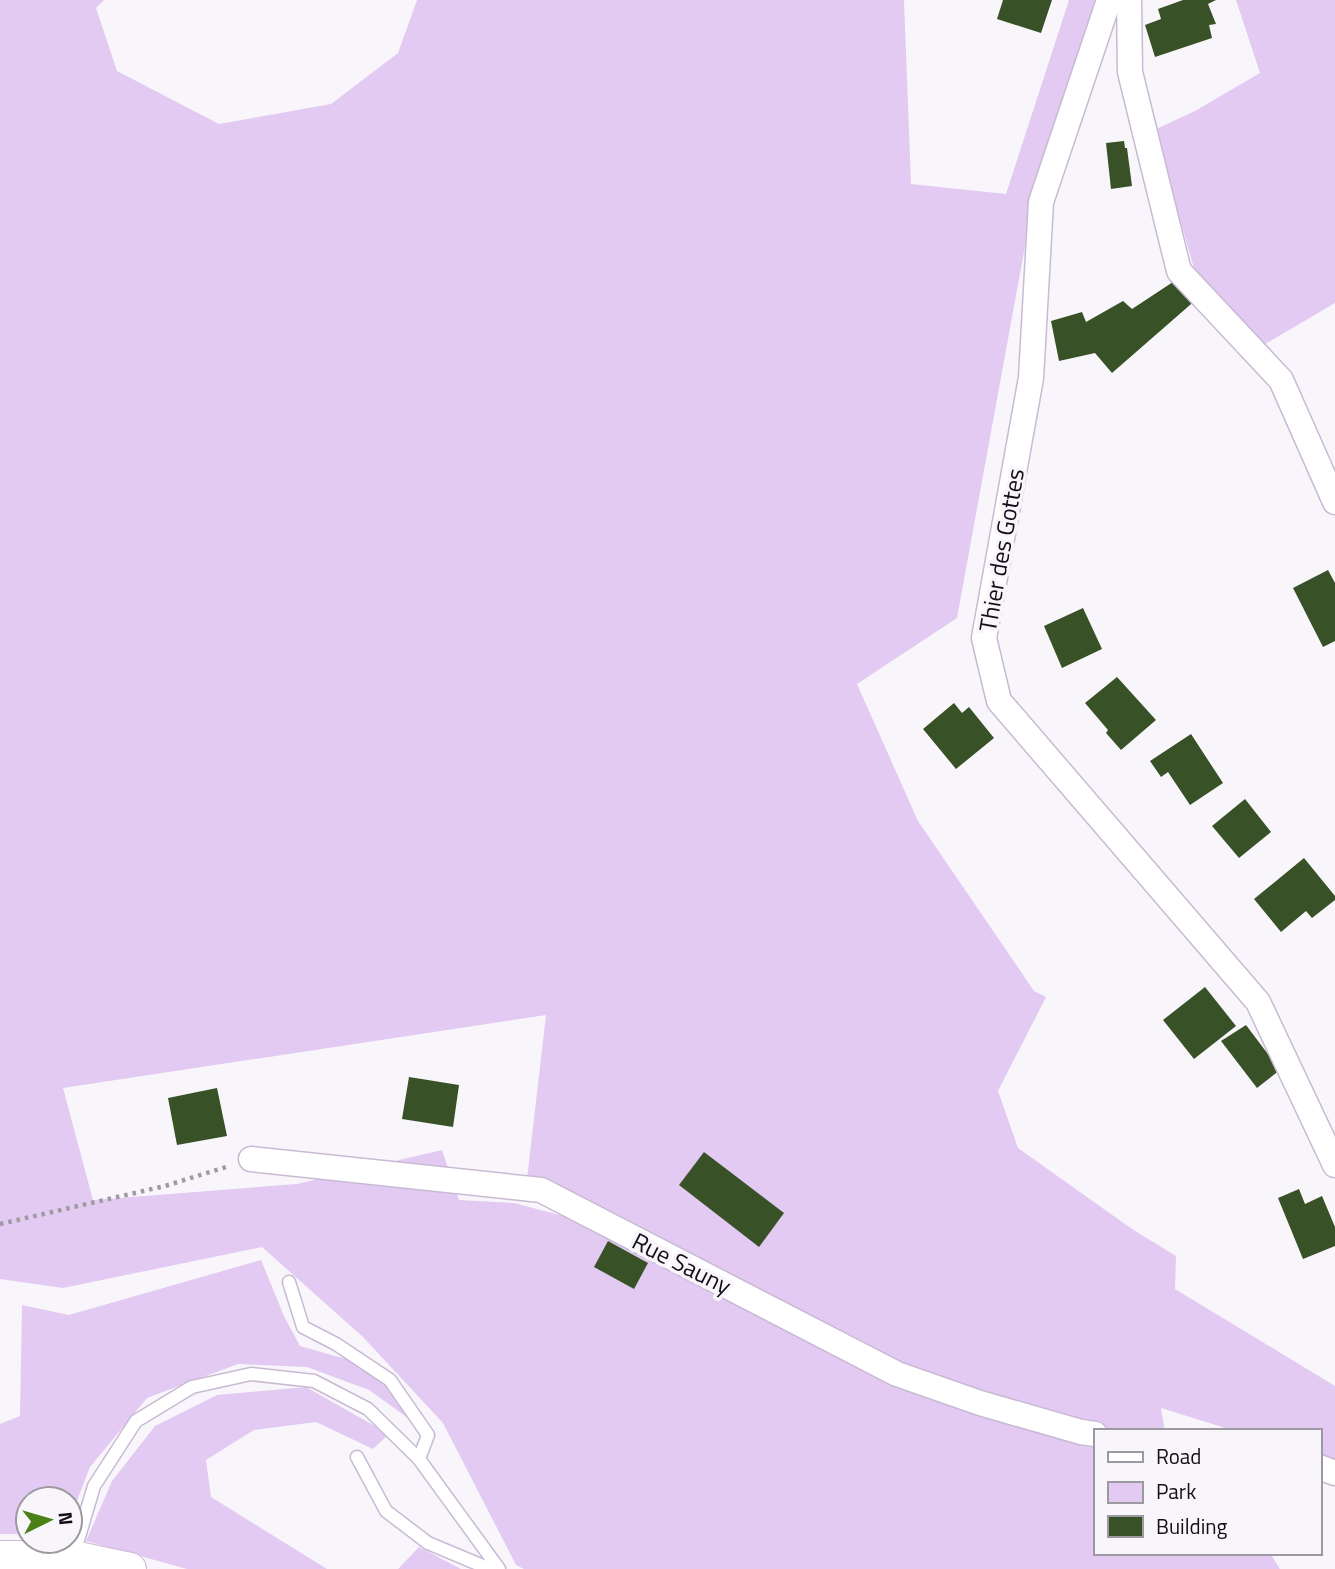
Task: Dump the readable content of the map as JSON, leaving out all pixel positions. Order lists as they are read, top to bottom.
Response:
{
  "streets": {
    "street": ["Thier des Gottes", "Rue Sauny"]
  },
  "legend": ["Road", "Park", "Building"],
  "north": "right"
}
